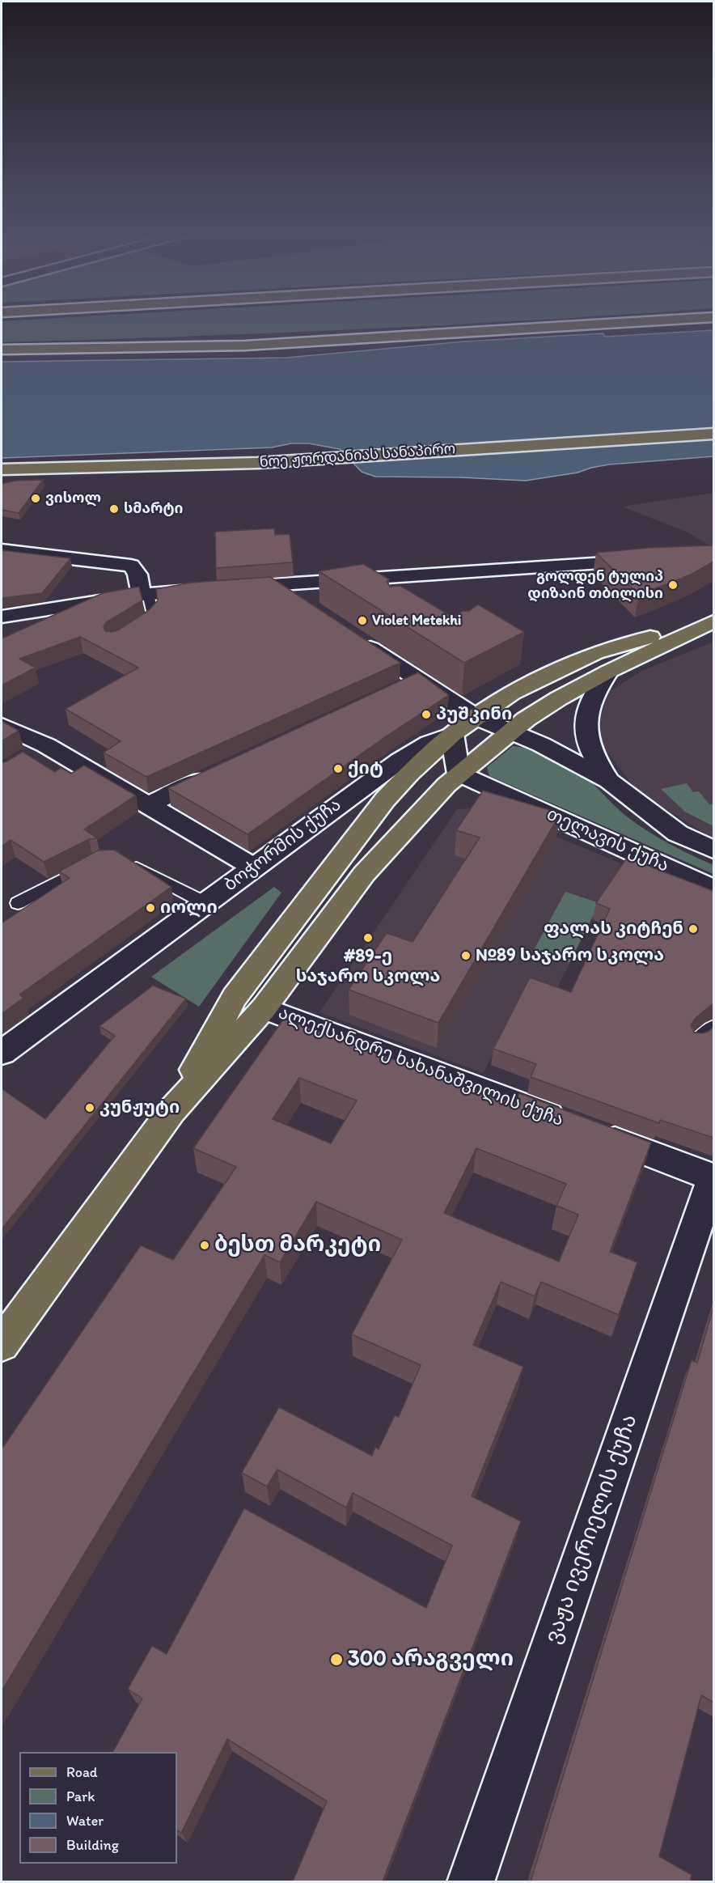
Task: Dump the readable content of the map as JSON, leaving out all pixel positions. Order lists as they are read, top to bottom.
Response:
{
  "streets": {
    "main road": ["ნოე ჟორდანიას სანაპირო"],
    "street": [
      "თელავის ქუჩა",
      "ბოჭორმის ქუჩა",
      "ალექსანდრე ხახანაშვილის ქუჩა",
      "ვაჟა ივერიელის ქუჩა"
    ]
  },
  "crossings": [
    ["ალექსანდრე ხახანაშვილის ქუჩა", "ვაჟა ივერიელის ქუჩა"]
  ],
  "places": [
    "ვისოლ",
    "სმარტი",
    "გოლდენ ტულიპ დიზაინ თბილისი",
    "Violet Metekhi",
    "პუშკინი",
    "ქიტ",
    "იოლი",
    "ფალას კიტჩენ",
    "#89-ე საჯარო სკოლა",
    "№89 საჯარო სკოლა",
    "კუნჟუტი",
    "ბესთ მარკეტი",
    "300 არაგველი"
  ],
  "legend": [
    "Road",
    "Park",
    "Water",
    "Building"
  ]
}
